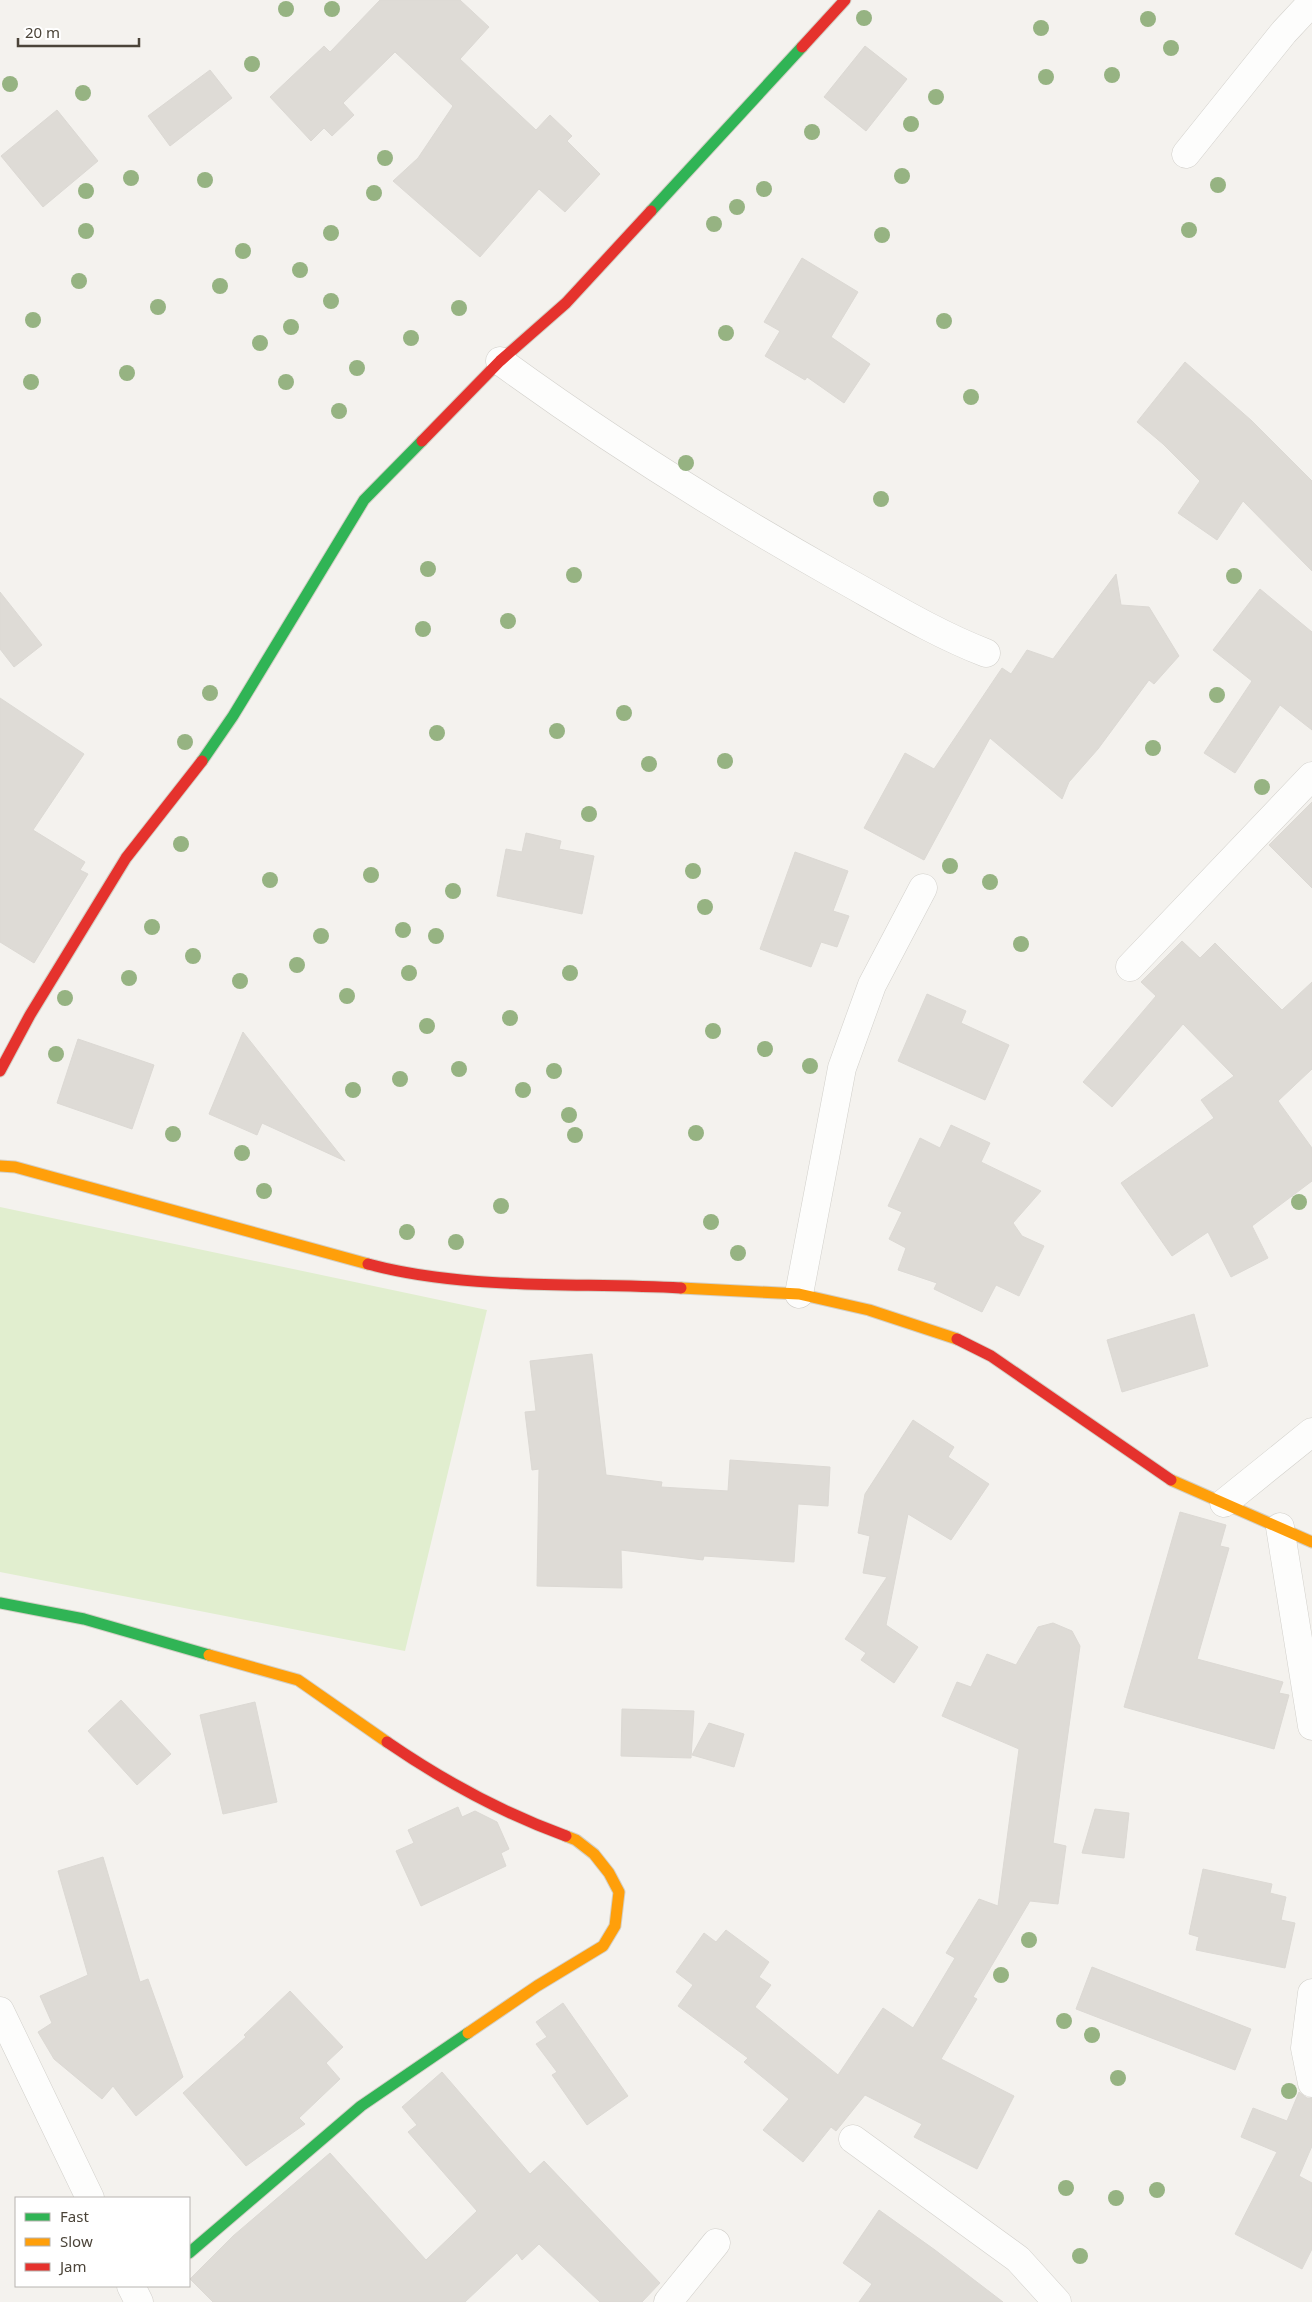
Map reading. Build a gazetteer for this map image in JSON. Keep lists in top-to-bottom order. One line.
{"legend":["Fast","Slow","Jam"],"scale_bar":"20 m"}
